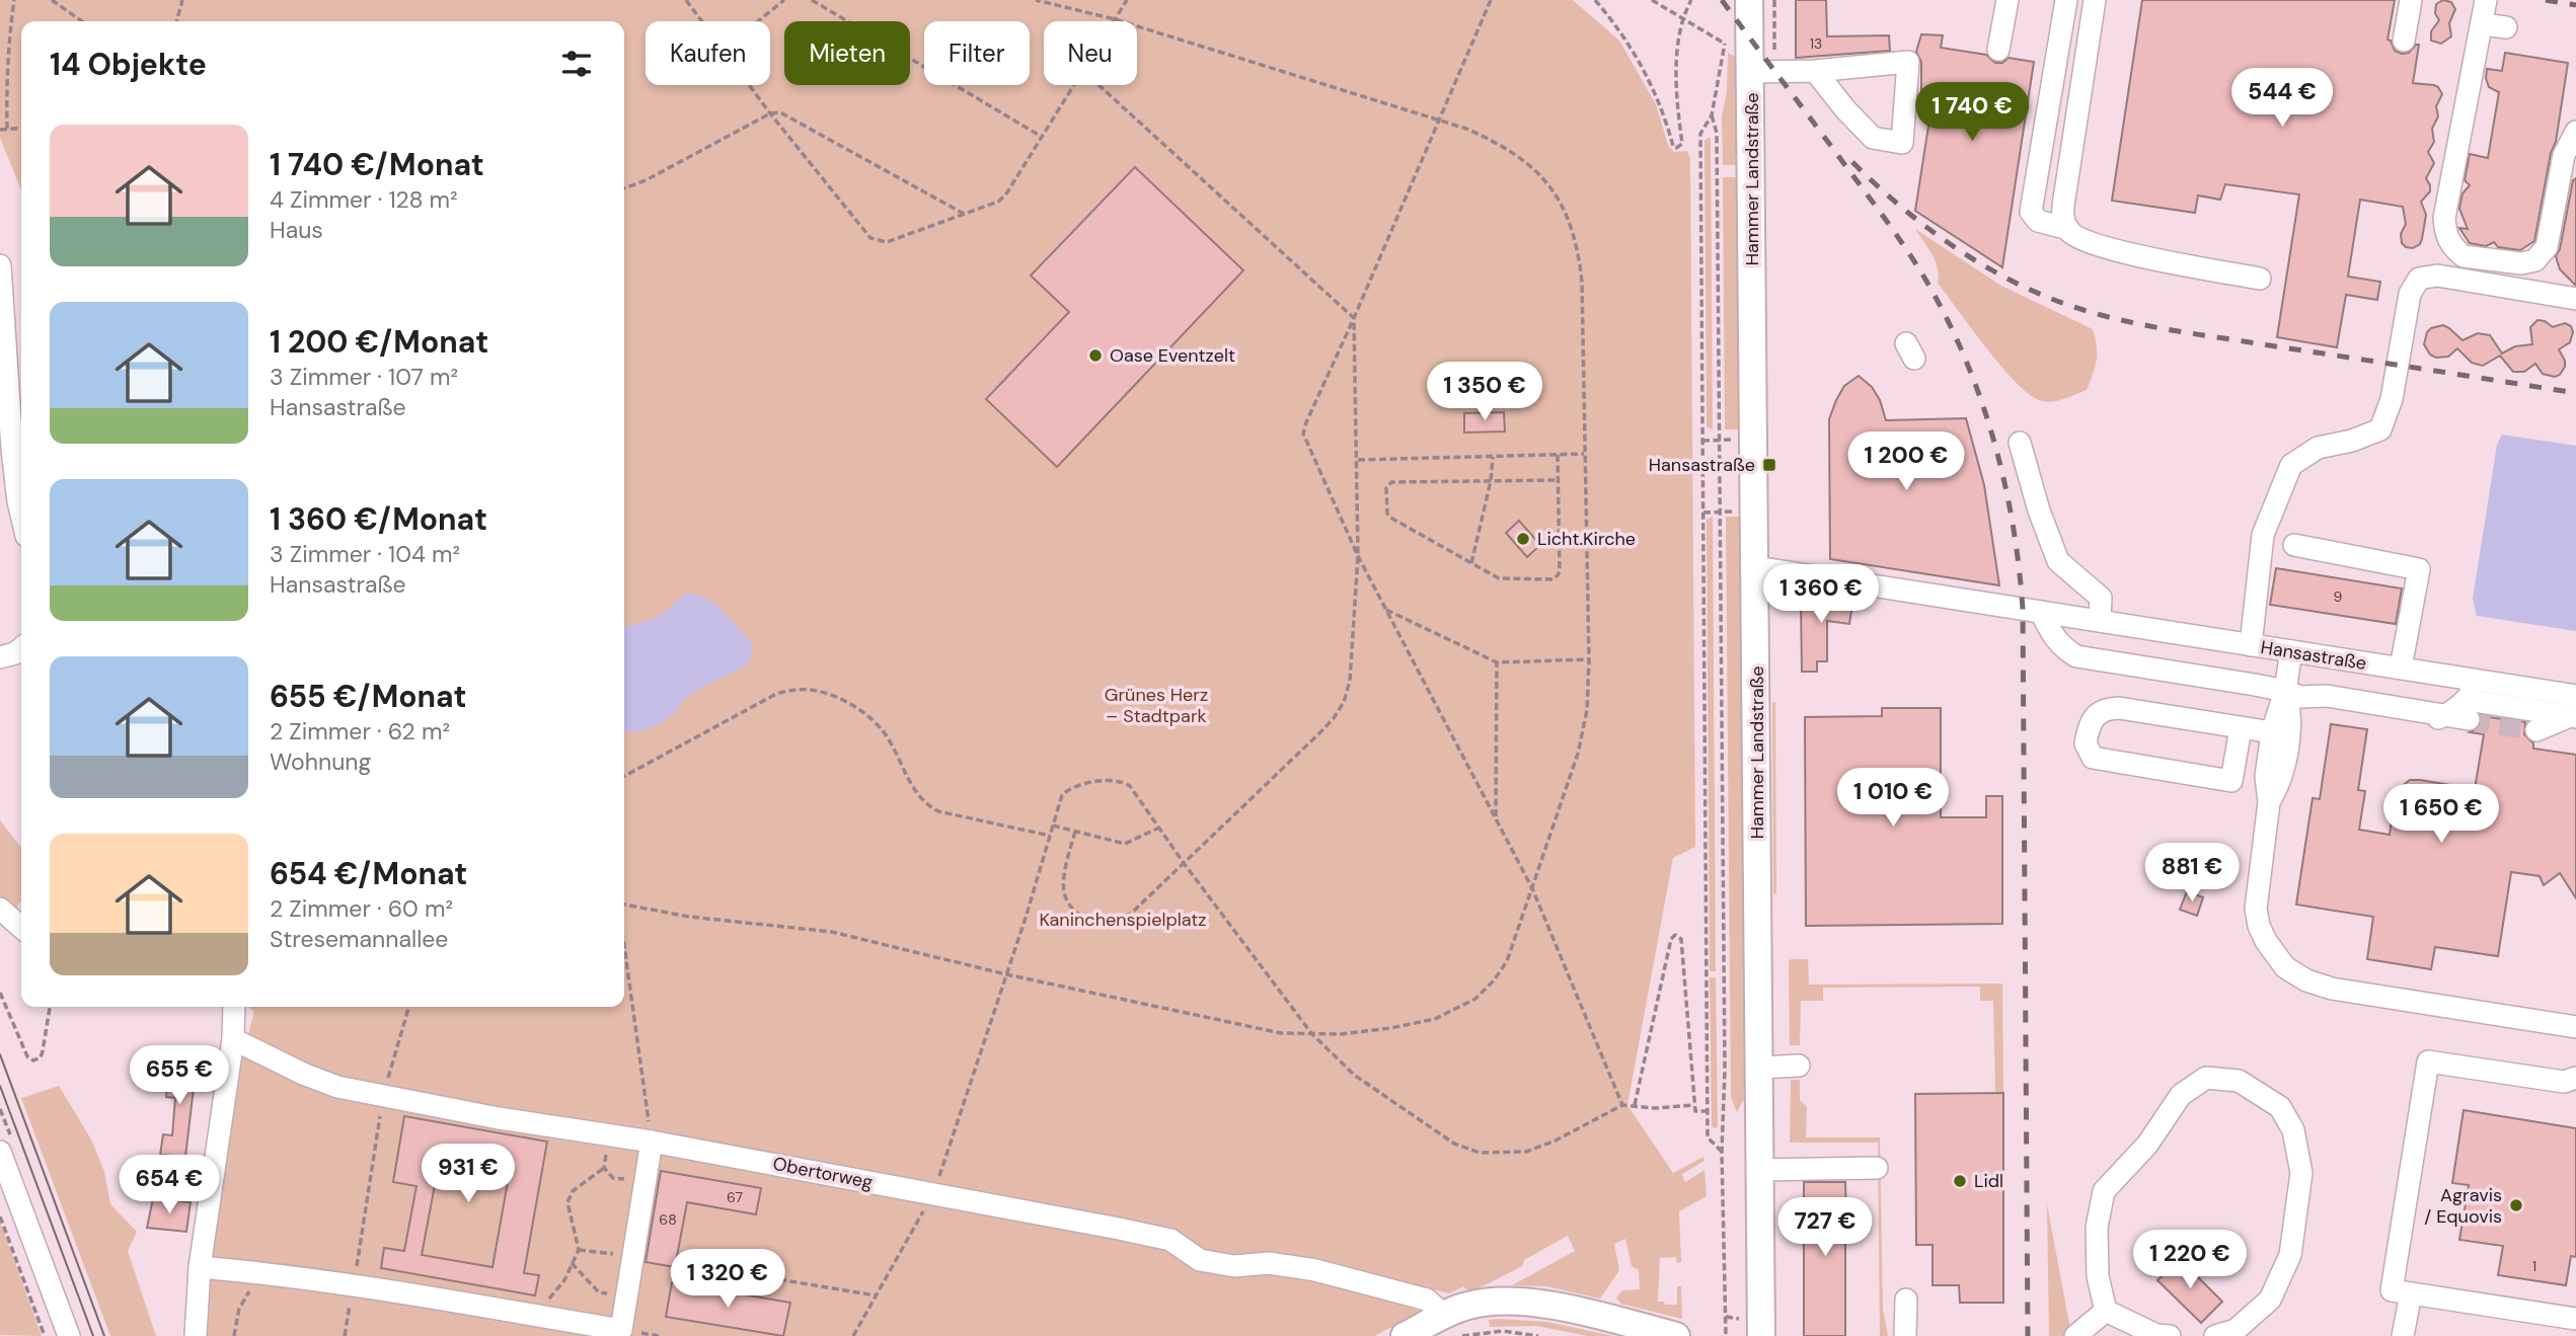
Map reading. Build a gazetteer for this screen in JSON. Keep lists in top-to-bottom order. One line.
{"streets":{"main road":["Hammer Landstraße"],"street":["Hansastraße","Obertorweg"]},"crossings":[["Hammer Landstraße","Hansastraße"]],"parks":["Grünes Herz – Stadtpark","Kaninchenspielplatz"],"places":{"other":["Oase Eventzelt","Licht.Kirche","Lidl","Agravis / Equovis"],"transit":["Hansastraße"]},"house_numbers":["13","9","67","68","1"],"page":{"chip":["Kaufen","Mieten","Filter","Neu"],"heading":"14 Objekte","price":["544 €","1 740 €","1 350 €","1 200 €","1 360 €","1 010 €","1 650 €","881 €","655 €","931 €","654 €","727 €","1 220 €","1 320 €"],"list":[{"name":"1 740 €/Monat","note":"4 Zimmer · 128 m² · Haus"},{"name":"1 200 €/Monat","note":"3 Zimmer · 107 m² · Hansastraße"},{"name":"1 360 €/Monat","note":"3 Zimmer · 104 m² · Hansastraße"},{"name":"655 €/Monat","note":"2 Zimmer · 62 m² · Wohnung"},{"name":"654 €/Monat","note":"2 Zimmer · 60 m² · Stresemannallee"}]}}
